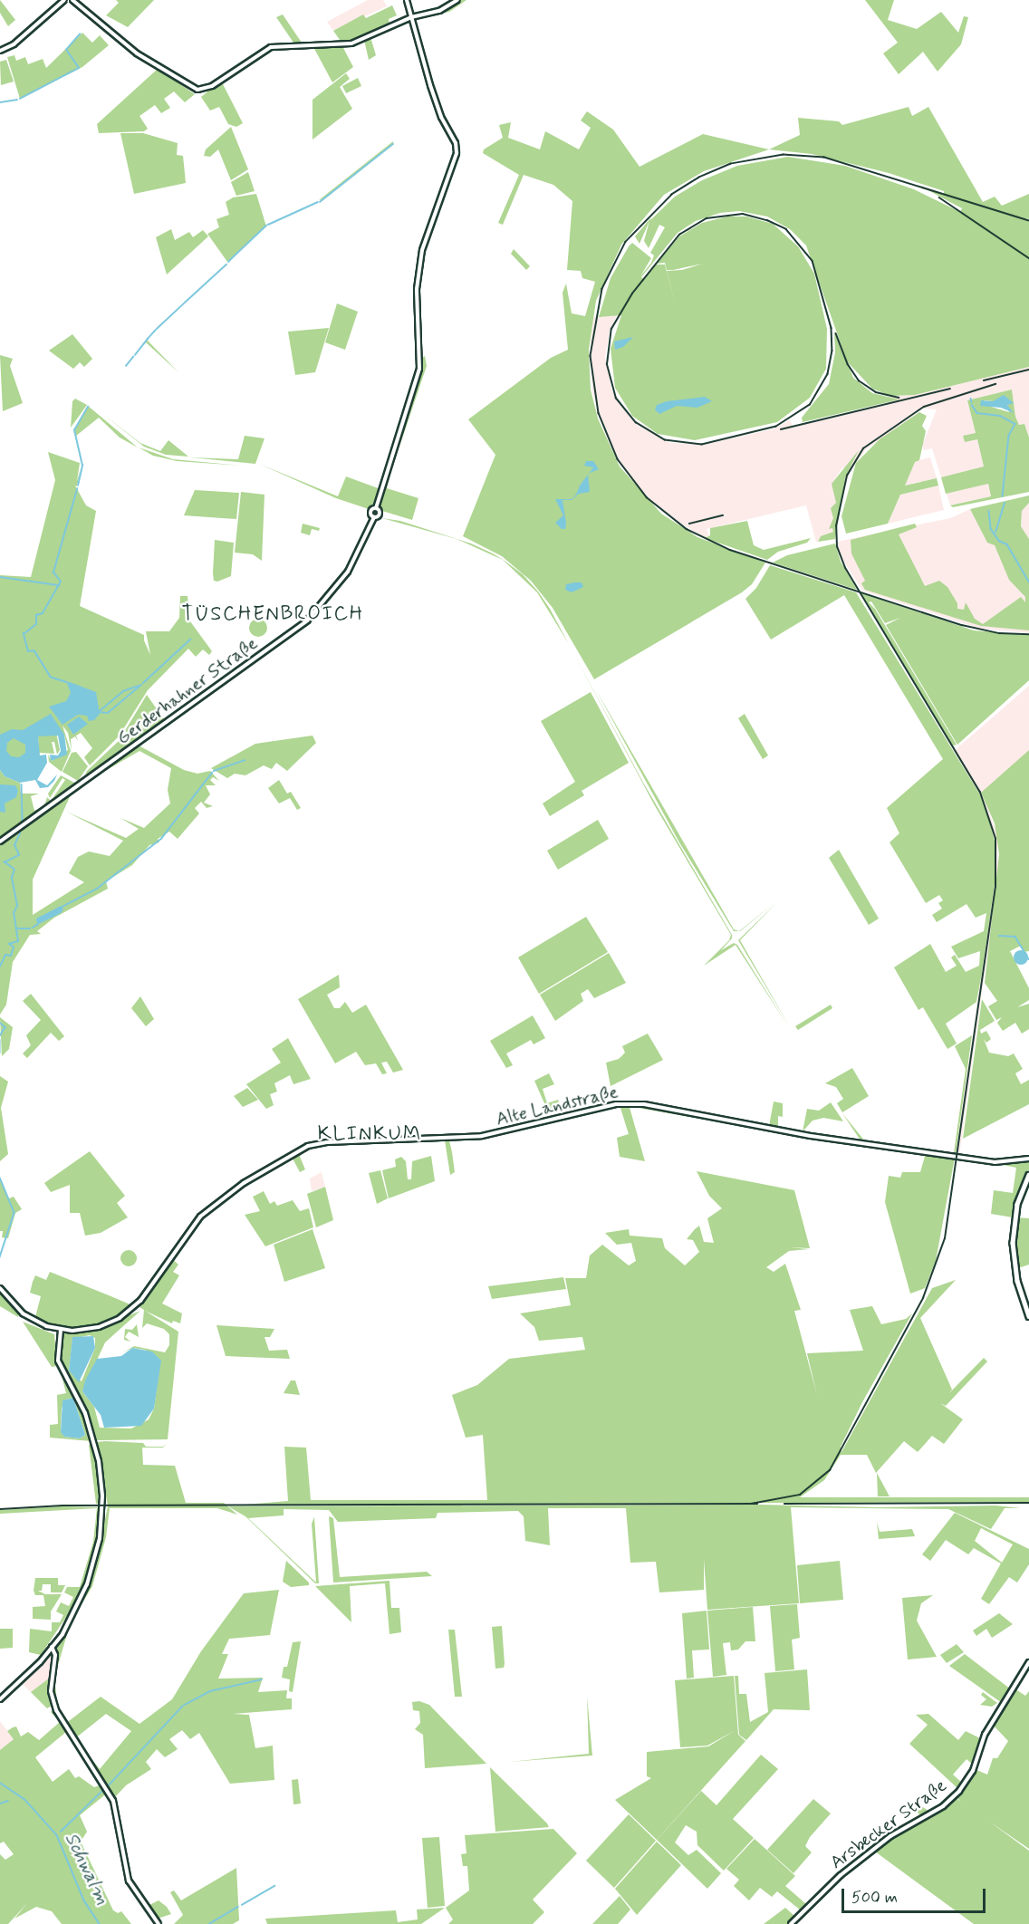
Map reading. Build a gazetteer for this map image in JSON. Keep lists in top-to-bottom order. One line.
{"streets":{"main road":["Gerderhahner Straße","Alte Landstraße","Arsbecker Straße"]},"districts":["TÜSCHENBROICH","KLINKUM"],"water":["Schwalm"],"scale_bar":"500 m"}
